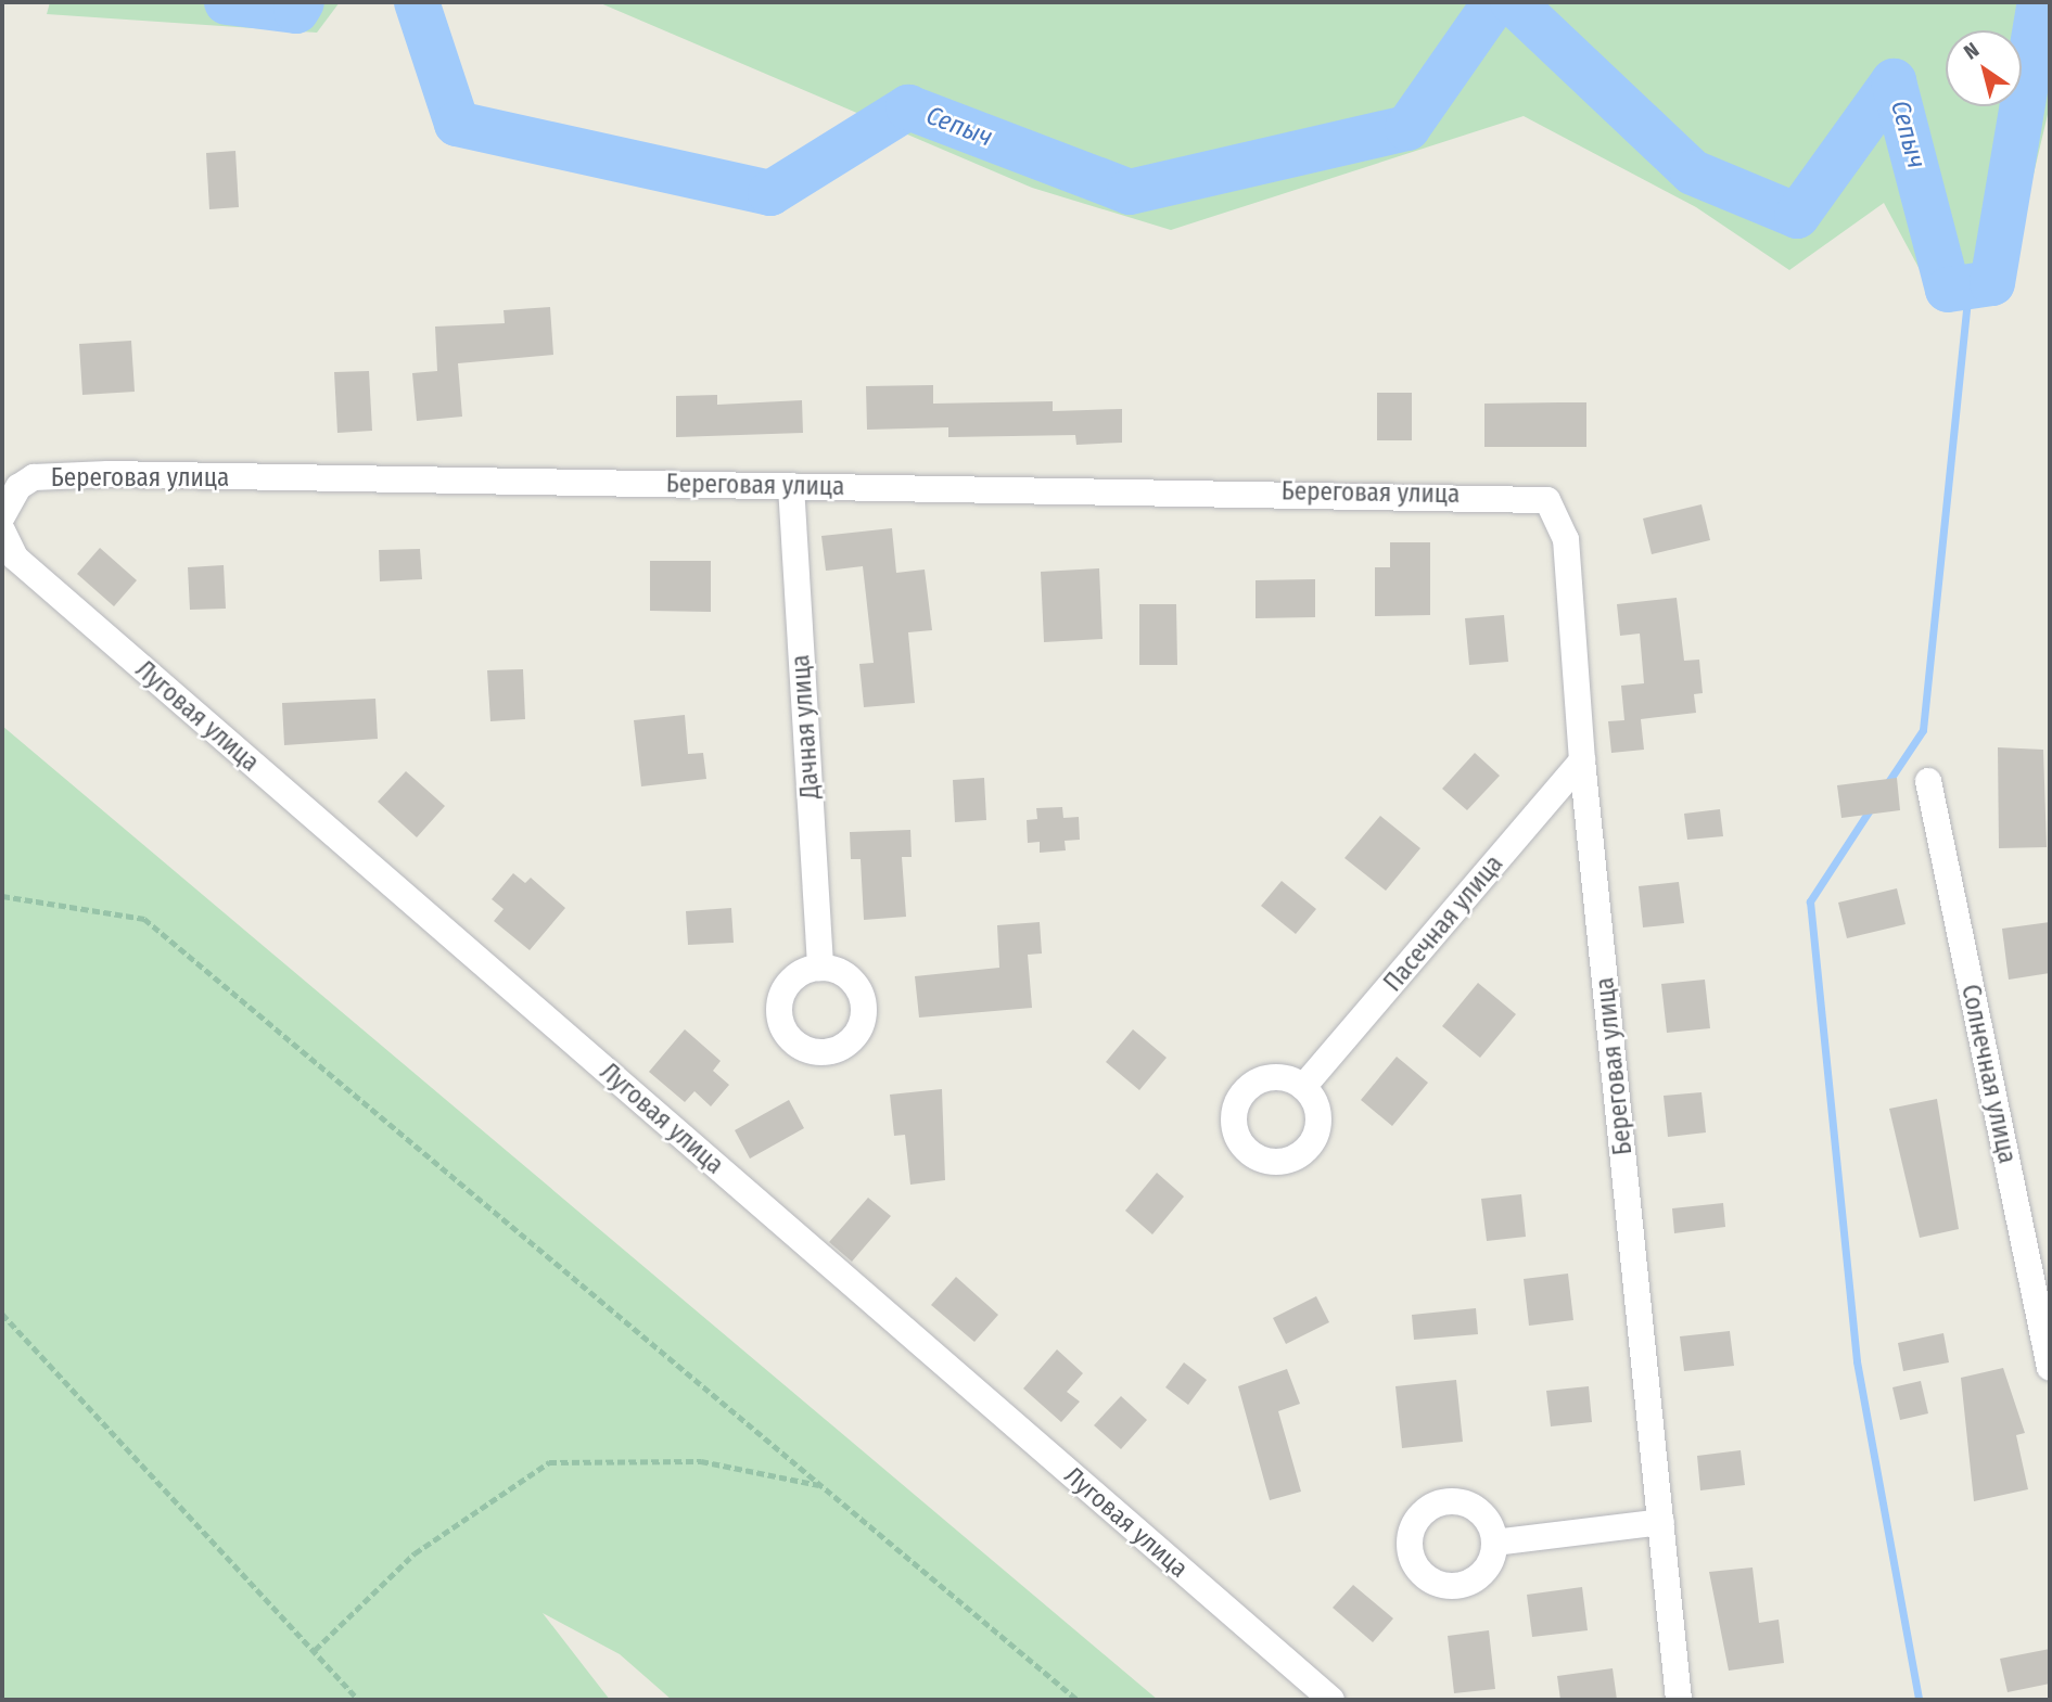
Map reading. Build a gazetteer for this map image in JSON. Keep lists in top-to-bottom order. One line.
{"streets":{"street":["Береговая улица","Луговая улица","Дачная улица","Пасечная улица","Солнечная улица"]},"crossings":[["Береговая улица","Дачная улица"],["Береговая улица","Пасечная улица"]],"water":["Сепыч"],"north":"top left"}
